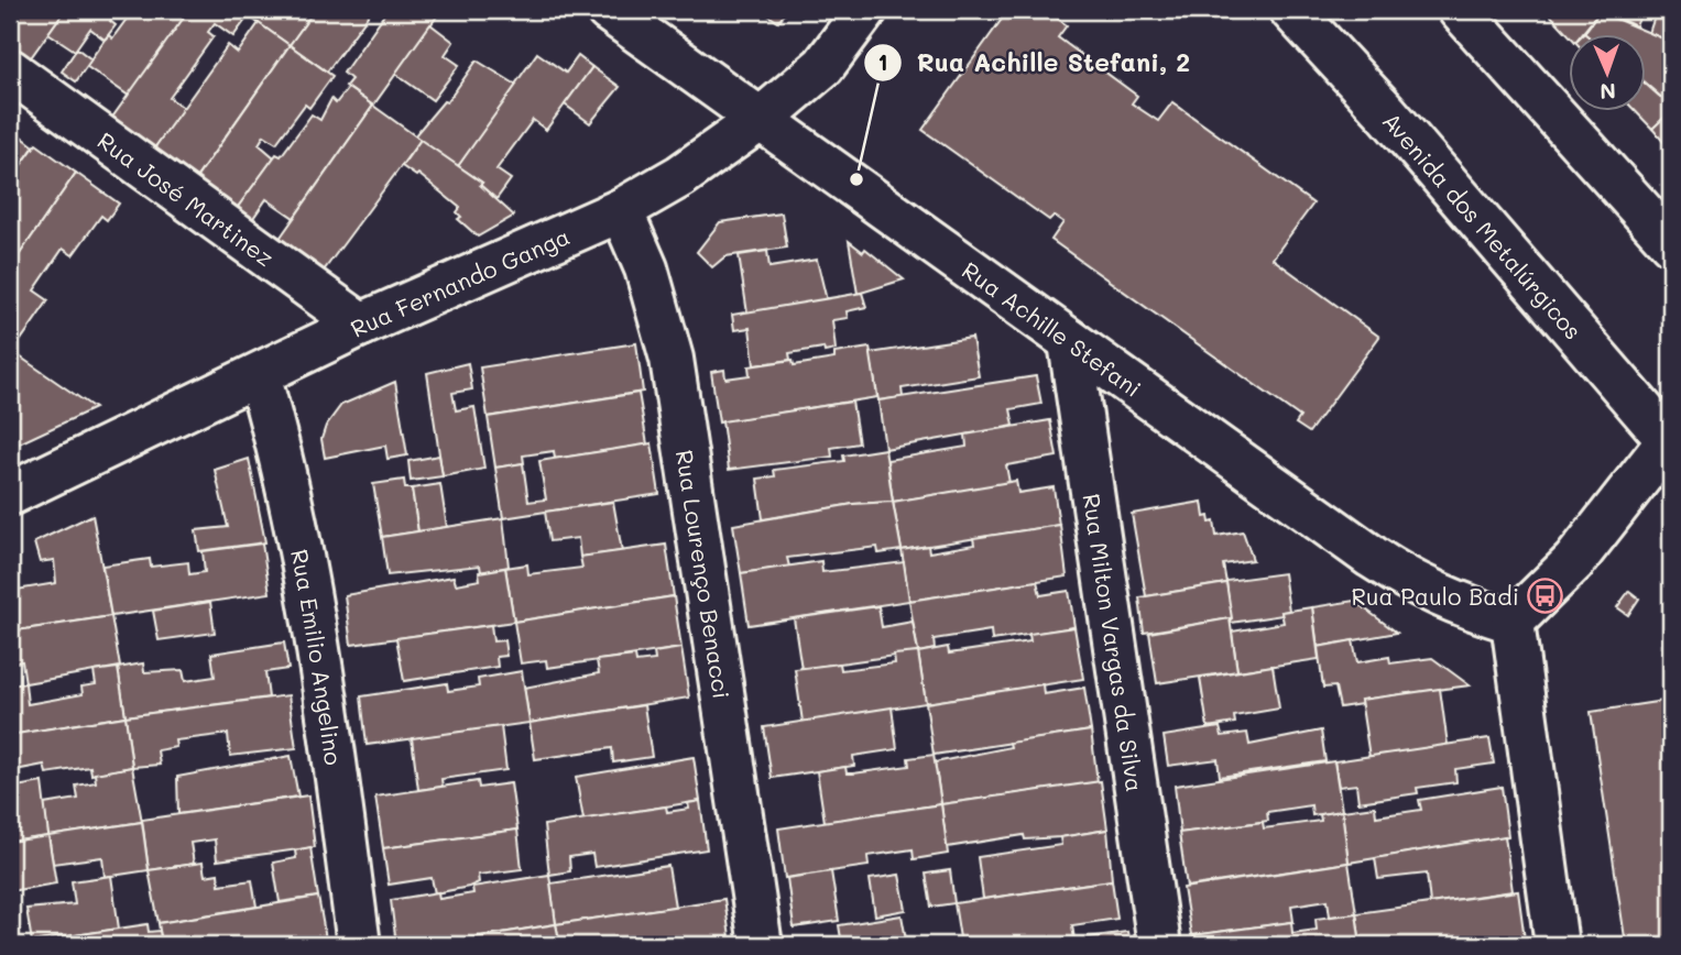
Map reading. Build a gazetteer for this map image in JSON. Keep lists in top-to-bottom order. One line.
{"streets":{"street":["Rua José Martinez","Avenida dos Metalúrgicos","Rua Fernando Ganga","Rua Achille Stefani","Rua Lourenço Benacci","Rua Milton Vargas da Silva","Rua Emilio Angelino"]},"crossings":[["Rua José Martinez","Rua Fernando Ganga"],["Rua Fernando Ganga","Rua Achille Stefani"],["Rua Fernando Ganga","Rua Lourenço Benacci"],["Rua Fernando Ganga","Rua Emilio Angelino"],["Rua Achille Stefani","Rua Milton Vargas da Silva"]],"places":{"other":["Rua Achille Stefani, 2"],"bus stop":["Rua Paulo Badi"]},"north":"bottom"}
